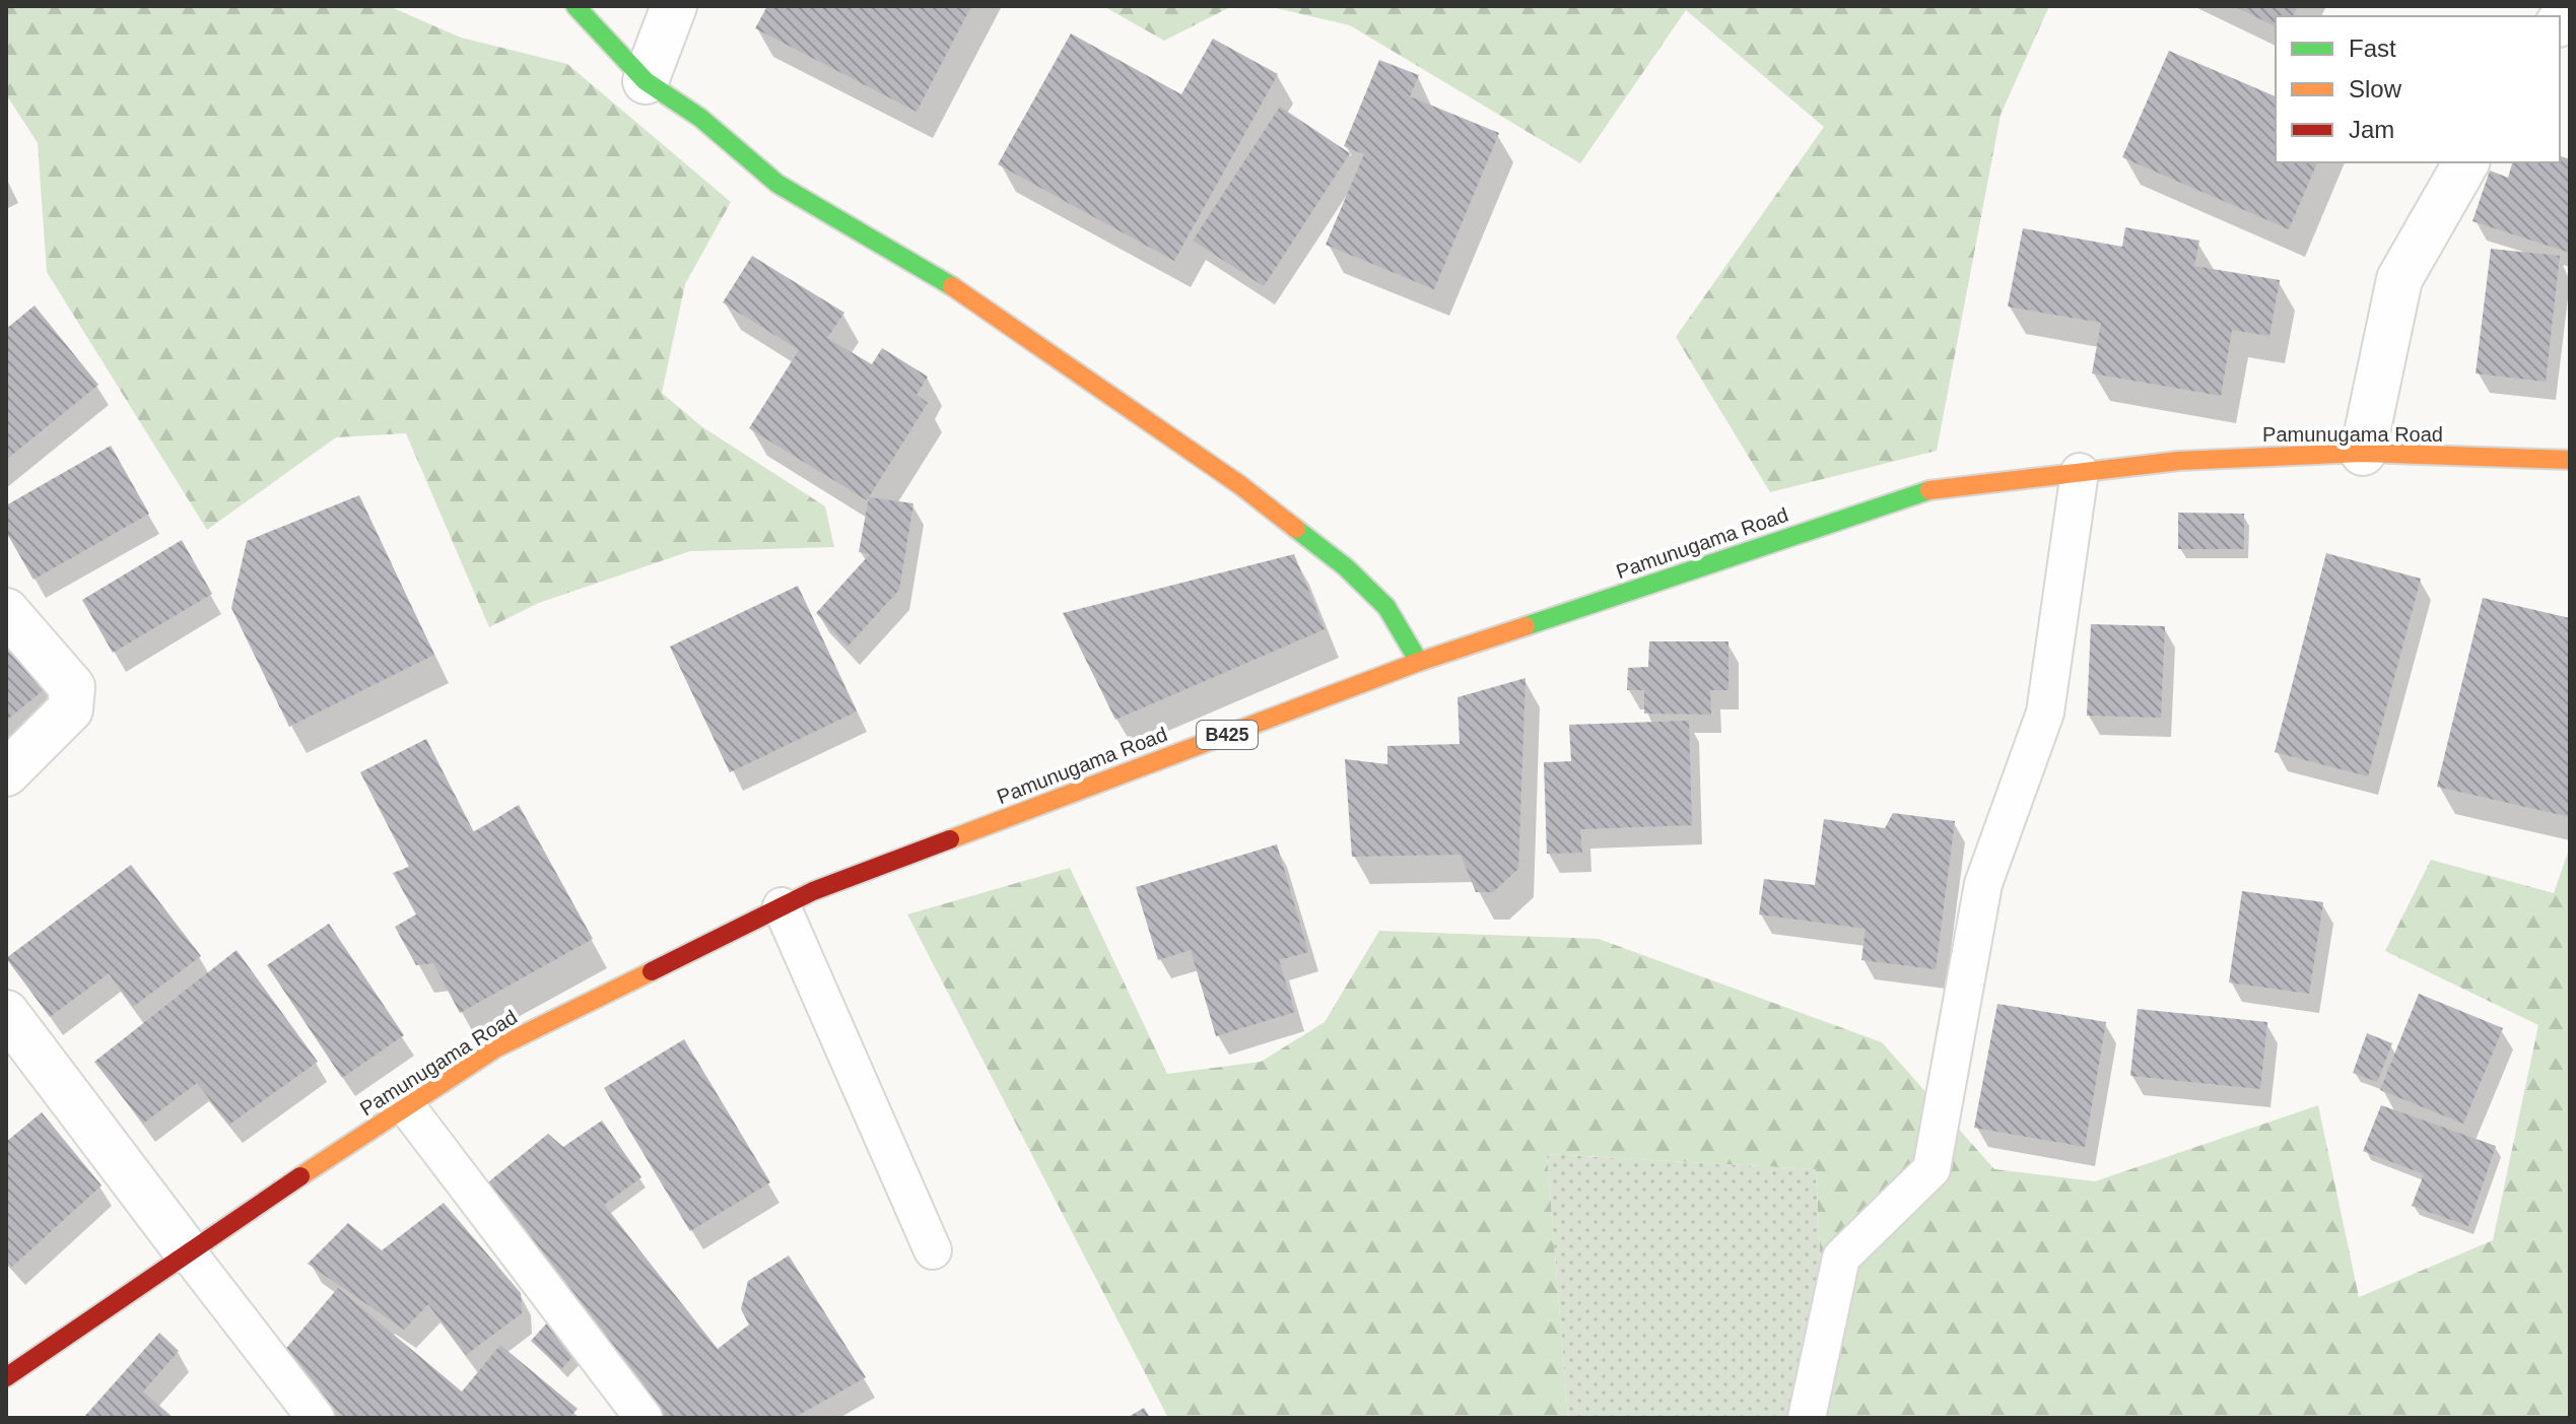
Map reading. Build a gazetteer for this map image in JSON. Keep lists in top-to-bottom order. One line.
{"streets":{"main road":["Pamunugama Road","B425"]},"legend":["Fast","Slow","Jam"]}
